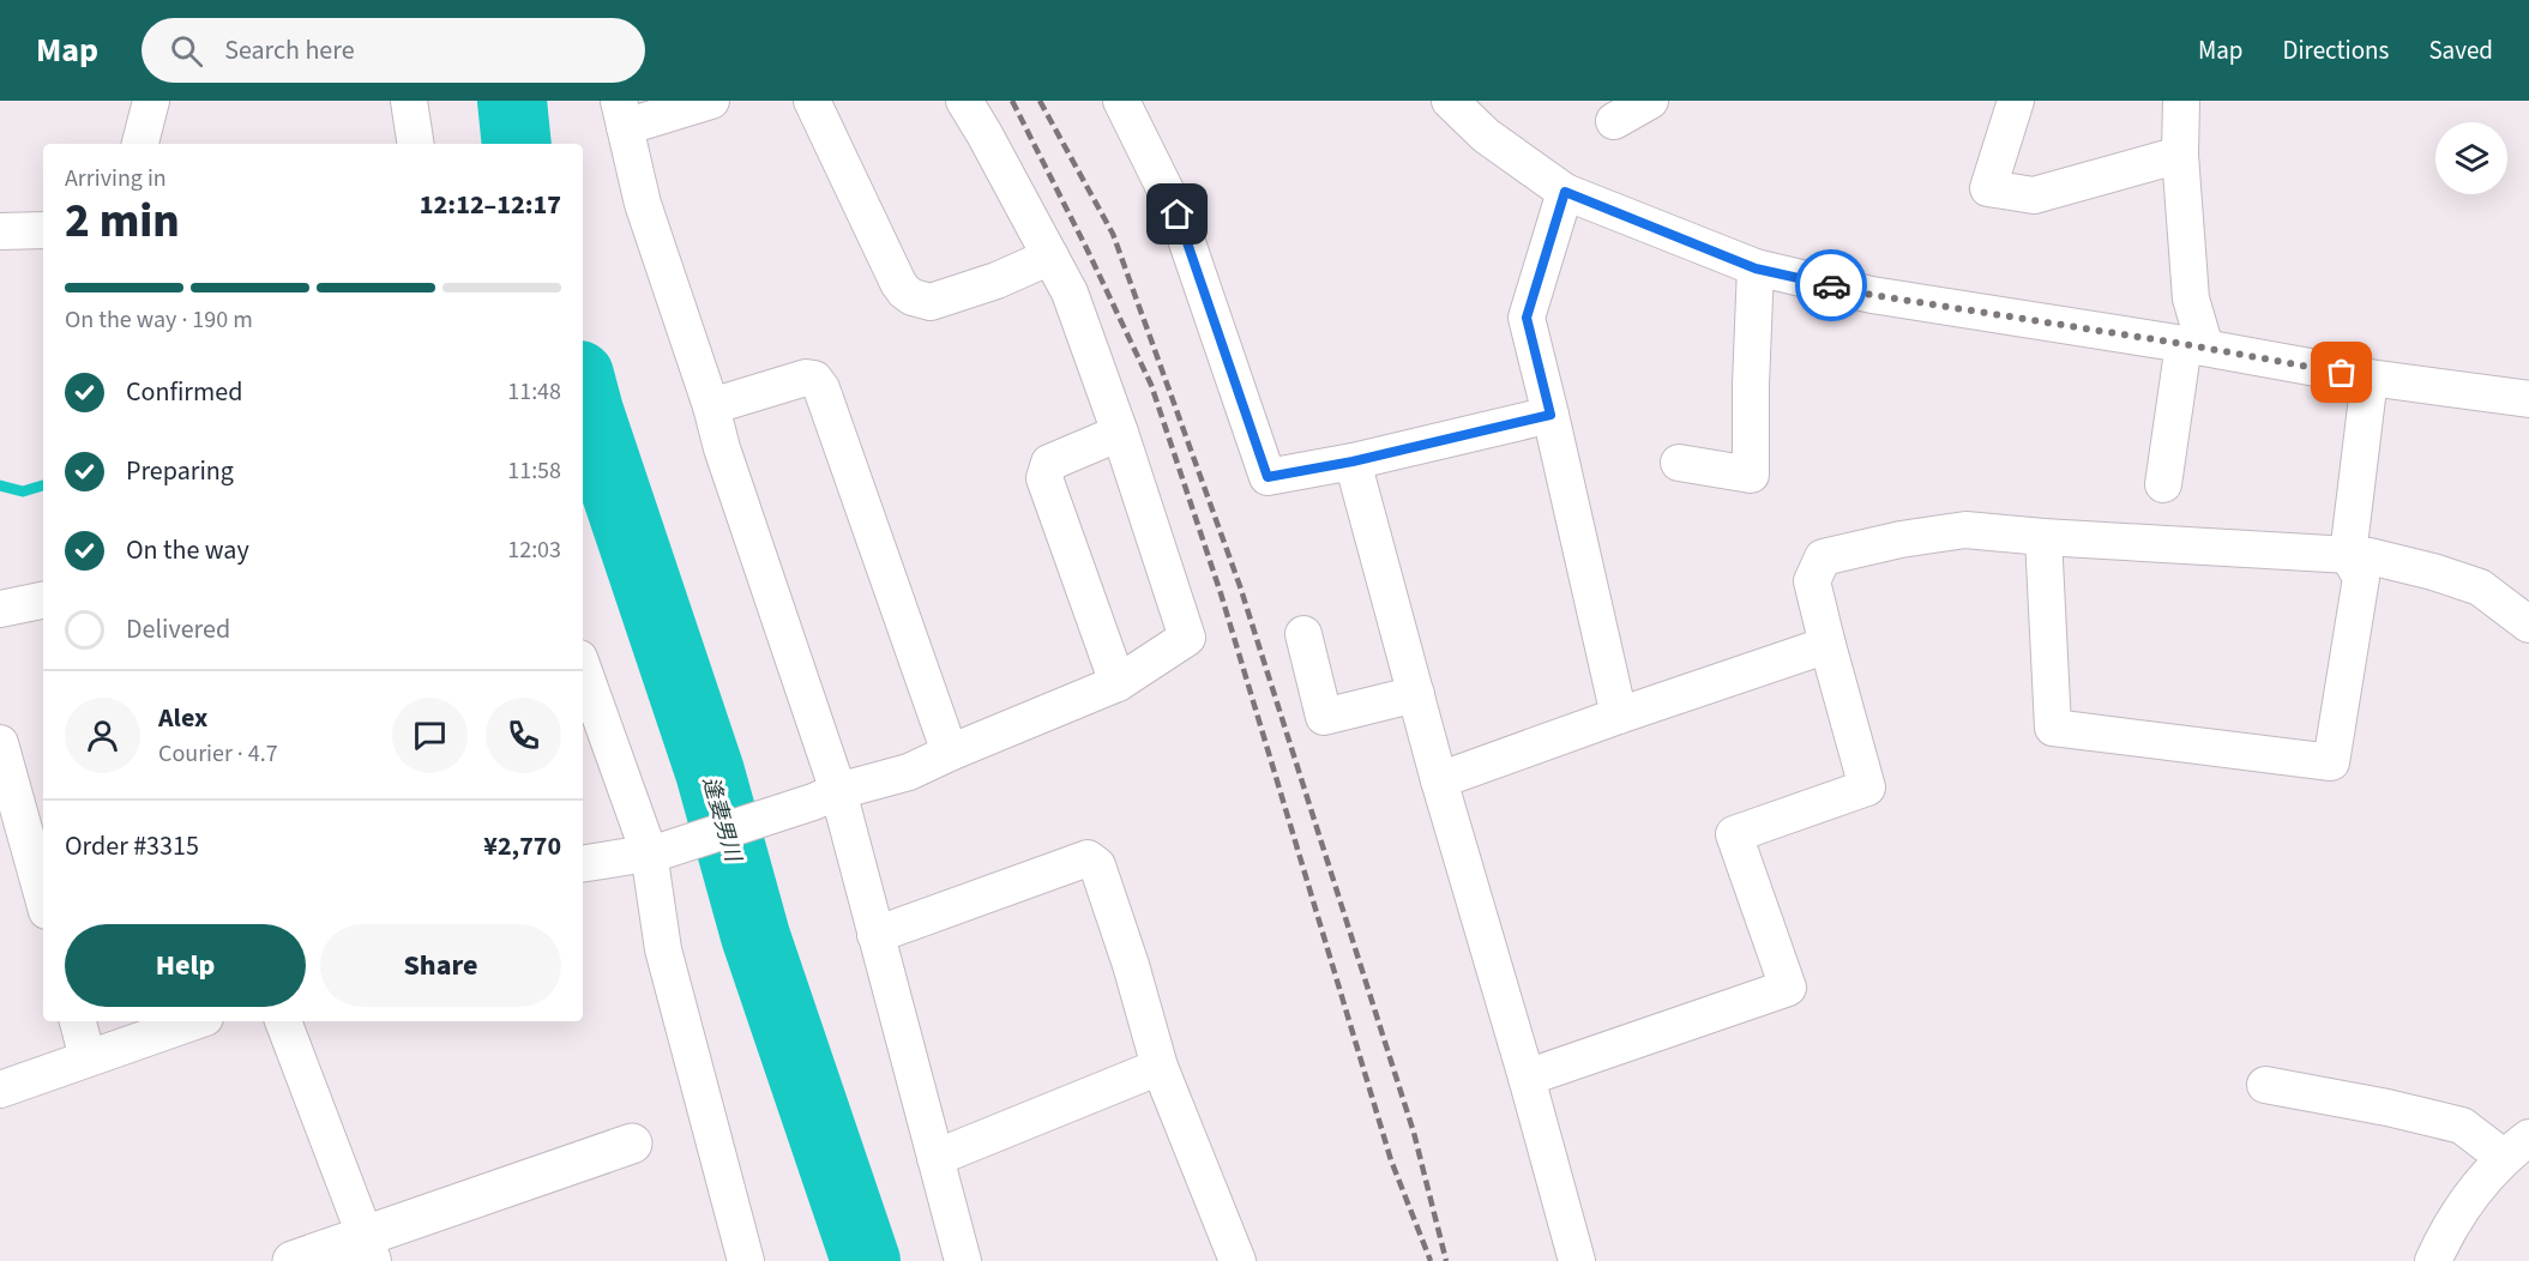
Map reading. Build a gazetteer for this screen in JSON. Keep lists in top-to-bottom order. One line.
{"water":["逢妻男川"],"page":{"header":"Map","search":"Search here","nav":["Map","Directions","Saved"],"heading":["2 min","Arriving in","12:12–12:17"],"panel":["Alex","Courier · 4.7","Order #3315","¥2,770"],"bar":"On the way · 190 m","list":[["Confirmed","11:48"],["Preparing","11:58"],["On the way","12:03"],"Delivered"],"buttons":["Help","Share"]}}
